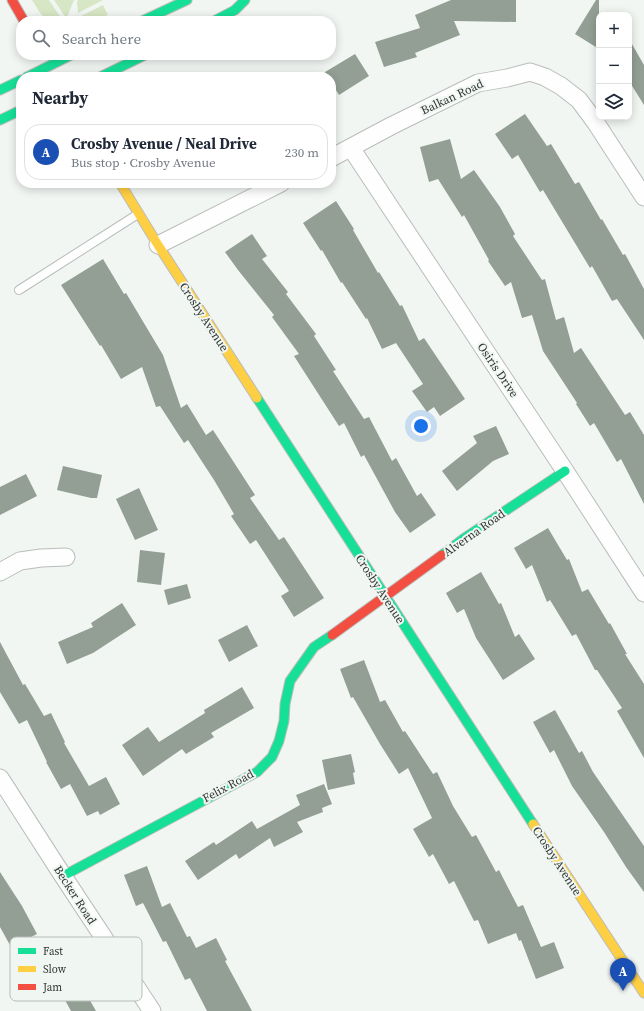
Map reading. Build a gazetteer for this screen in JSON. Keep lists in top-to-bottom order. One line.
{"streets":{"street":["Balkan Road","Crosby Avenue","Osiris Drive","Alverna Road","Felix Road","Becker Road"]},"crossings":[["Balkan Road","Osiris Drive"],["Crosby Avenue","Alverna Road"],["Crosby Avenue","Felix Road"],["Osiris Drive","Alverna Road"],["Alverna Road","Felix Road"],["Felix Road","Becker Road"]],"legend":["Fast","Slow","Jam"],"page":{"map_buttons":["+","−"],"search":"Search here","heading":"Nearby","list":[{"mark":"A","name":"Crosby Avenue / Neal Drive","note":"Bus stop · Crosby Avenue","value":"230 m"}],"pins":"A"}}
